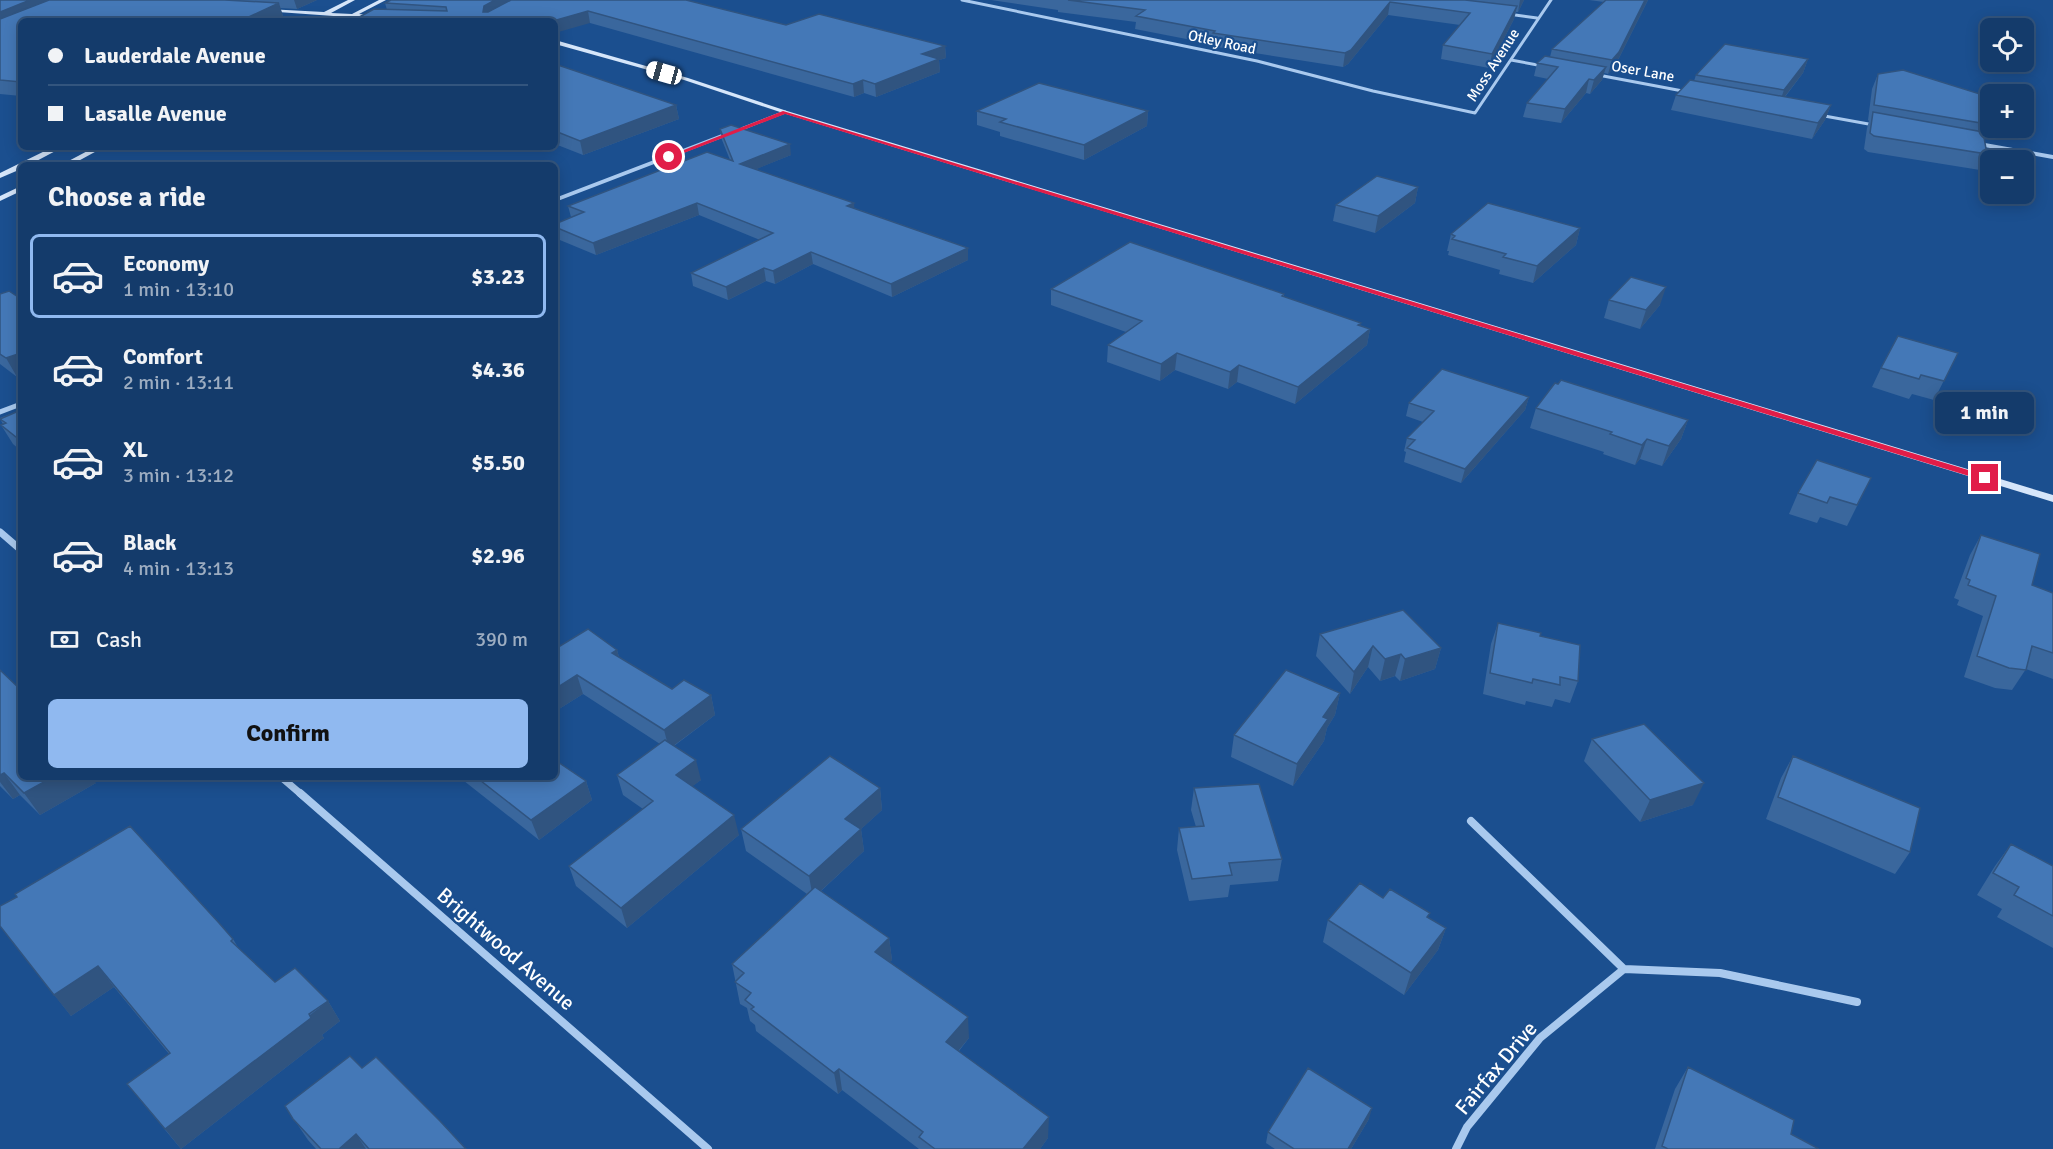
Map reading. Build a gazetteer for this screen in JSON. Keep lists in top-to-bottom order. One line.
{"streets":{"street":["Otley Road","Moss Avenue","Oser Lane","Brightwood Avenue","Fairfax Drive"]},"crossings":[["Otley Road","Moss Avenue"]],"page":{"map_buttons":["+","−"],"banner":["Lauderdale Avenue","Lasalle Avenue"],"heading":"Choose a ride","list":[{"name":"Economy","note":"1 min · 13:10","value":"$3.23"},{"name":"Comfort","note":"2 min · 13:11","value":"$4.36"},{"name":"XL","note":"3 min · 13:12","value":"$5.50"},{"name":"Black","note":"4 min · 13:13","value":"$2.96"}],"bubble":"1 min","pay":["Cash","390 m"],"buttons":"Confirm"}}
